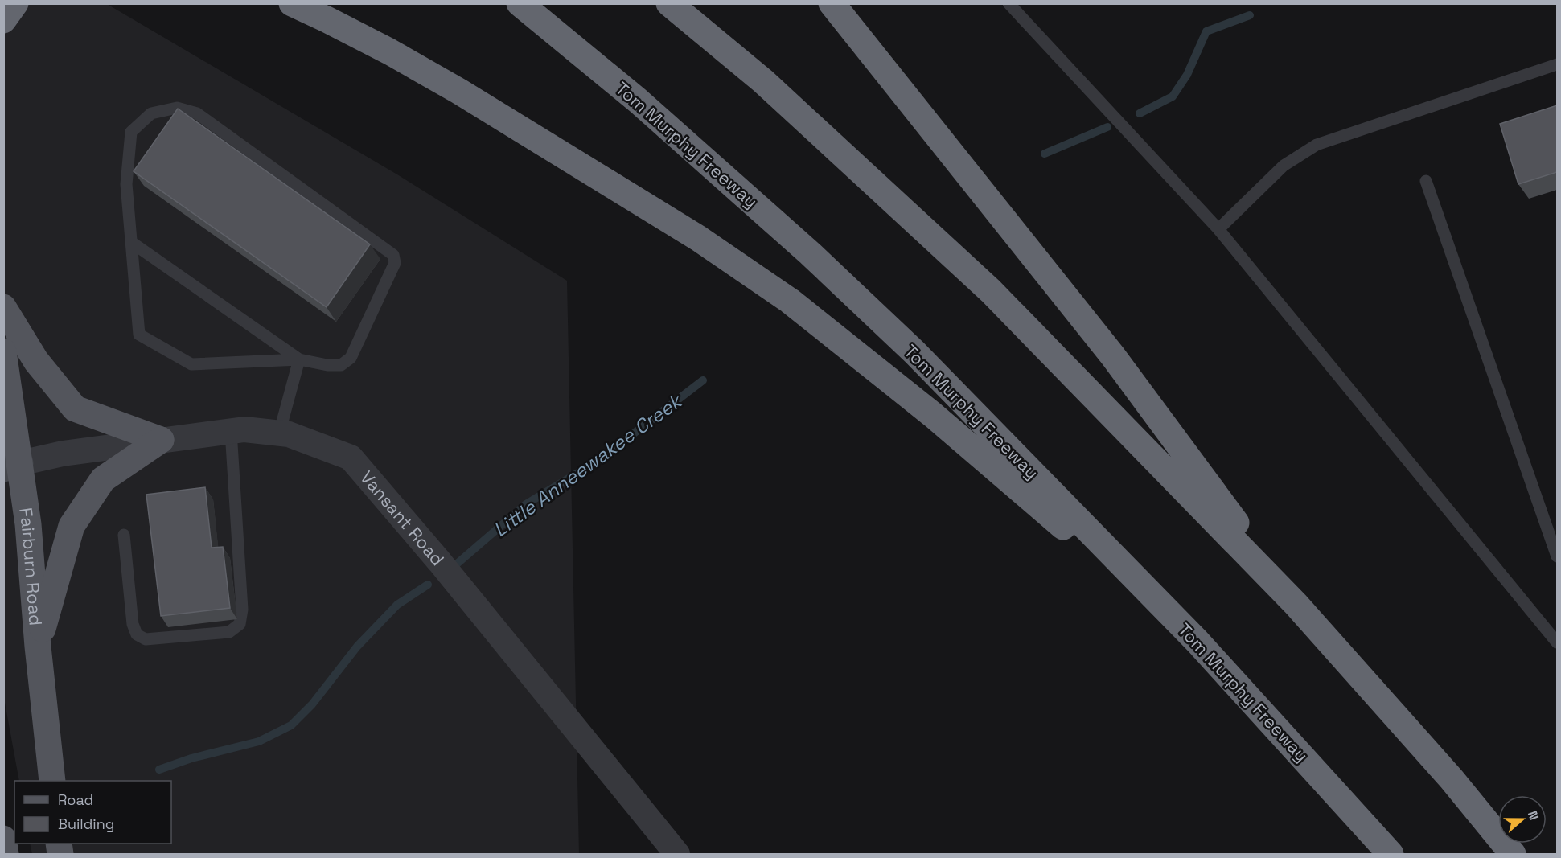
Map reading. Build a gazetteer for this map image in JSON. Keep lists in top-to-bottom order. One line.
{"streets":{"highway":["Tom Murphy Freeway"],"main road":["Fairburn Road"],"street":["Vansant Road"]},"crossings":[["Vansant Road","Fairburn Road"]],"water":["Little Anneewakee Creek"],"legend":["Road","Building"],"north":"right"}
